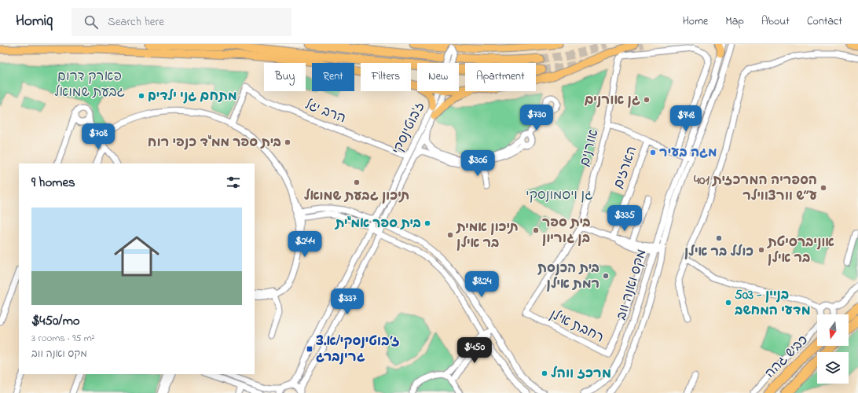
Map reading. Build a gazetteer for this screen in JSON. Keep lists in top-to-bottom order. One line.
{"streets":{"highway":["כביש גהה"],"street":["הרב יגל","ז'בוטינסקי","אורנים","הארזים","מקס ואנה ווב","רחבת אילן"]},"crossings":[["הרב יגל","ז'בוטינסקי"],["אורנים","הארזים"],["אורנים","מקס ואנה ווב"],["אורנים","רחבת אילן"]],"parks":["פארק דרום גבעת שמואל","גן ויסמונסקי"],"places":{"other":["מתחם גני ילדים","גן אורנים","בית ספר ממ\"ד כנפי רוח","מגה בעיר","תיכון גבעת שמואל","401 הספריה המרכזית ע״ש וורצווילר","בית ספר אמ\"ית","בית ספר בן גוריון","תיכון אמית בר אילן","כולל בר אילן","אוניברסיטת בר אילן","בית הכנסת רמת אילן","503 - בניין מדעי המחשב","מרכז ווהל"],"transit":["ז׳בוטינסקי/א.צ גרינברג"]},"north":"bottom","page":{"header":"Homiq","search":"Search here","nav":["Home","Map","About","Contact"],"chip":["Buy","Rent","Filters","New","Apartment"],"price":["$730","$948","$708","$306","$335","$244","$824","$337","$450"],"heading":"9 homes","list":[{"name":"$450/mo","note":"3 rooms · 95 m² · מקס ואנה ווב"}]}}
